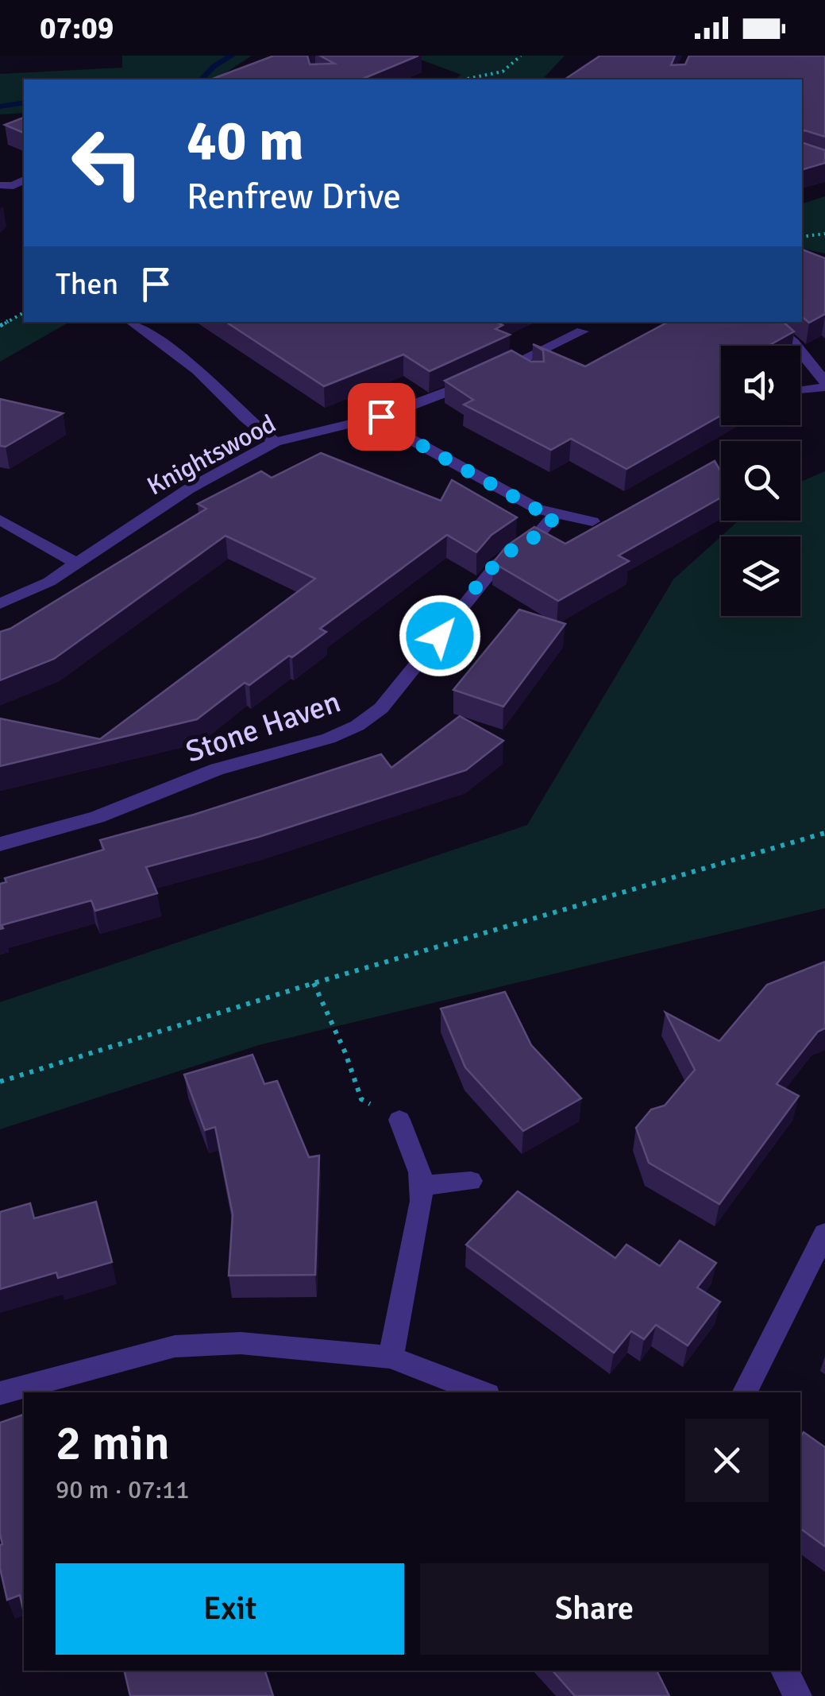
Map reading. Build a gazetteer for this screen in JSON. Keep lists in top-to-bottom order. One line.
{"streets":{"street":["Knightswood","Stone Haven"]},"page":{"status":"07:09","turn":["40 m","Renfrew Drive"],"then":"Then","heading":["2 min","90 m · 07:11"],"buttons":["Exit","Share"]}}
